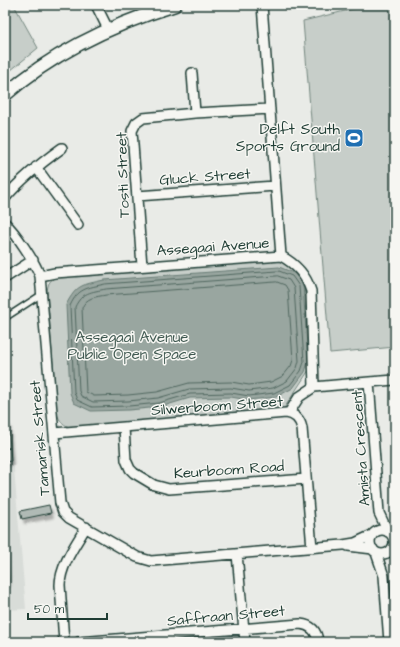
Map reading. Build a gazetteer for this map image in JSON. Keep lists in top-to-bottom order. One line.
{"streets":{"street":["Tosti Street","Gluck Street","Assegaai Avenue","Silwerboom Street","Tamarisk Street","Amista Crescent","Keurboom Road","Saffraan Street"]},"crossings":[["Tosti Street","Gluck Street"],["Tosti Street","Assegaai Avenue"],["Gluck Street","Assegaai Avenue"],["Assegaai Avenue","Tamarisk Street"],["Silwerboom Street","Tamarisk Street"],["Silwerboom Street","Keurboom Road"],["Tamarisk Street","Amista Crescent"]],"parks":["Assegaai Avenue Public Open Space"],"places":{"sports":["Delft South Sports Ground"]},"scale_bar":"50 m"}
